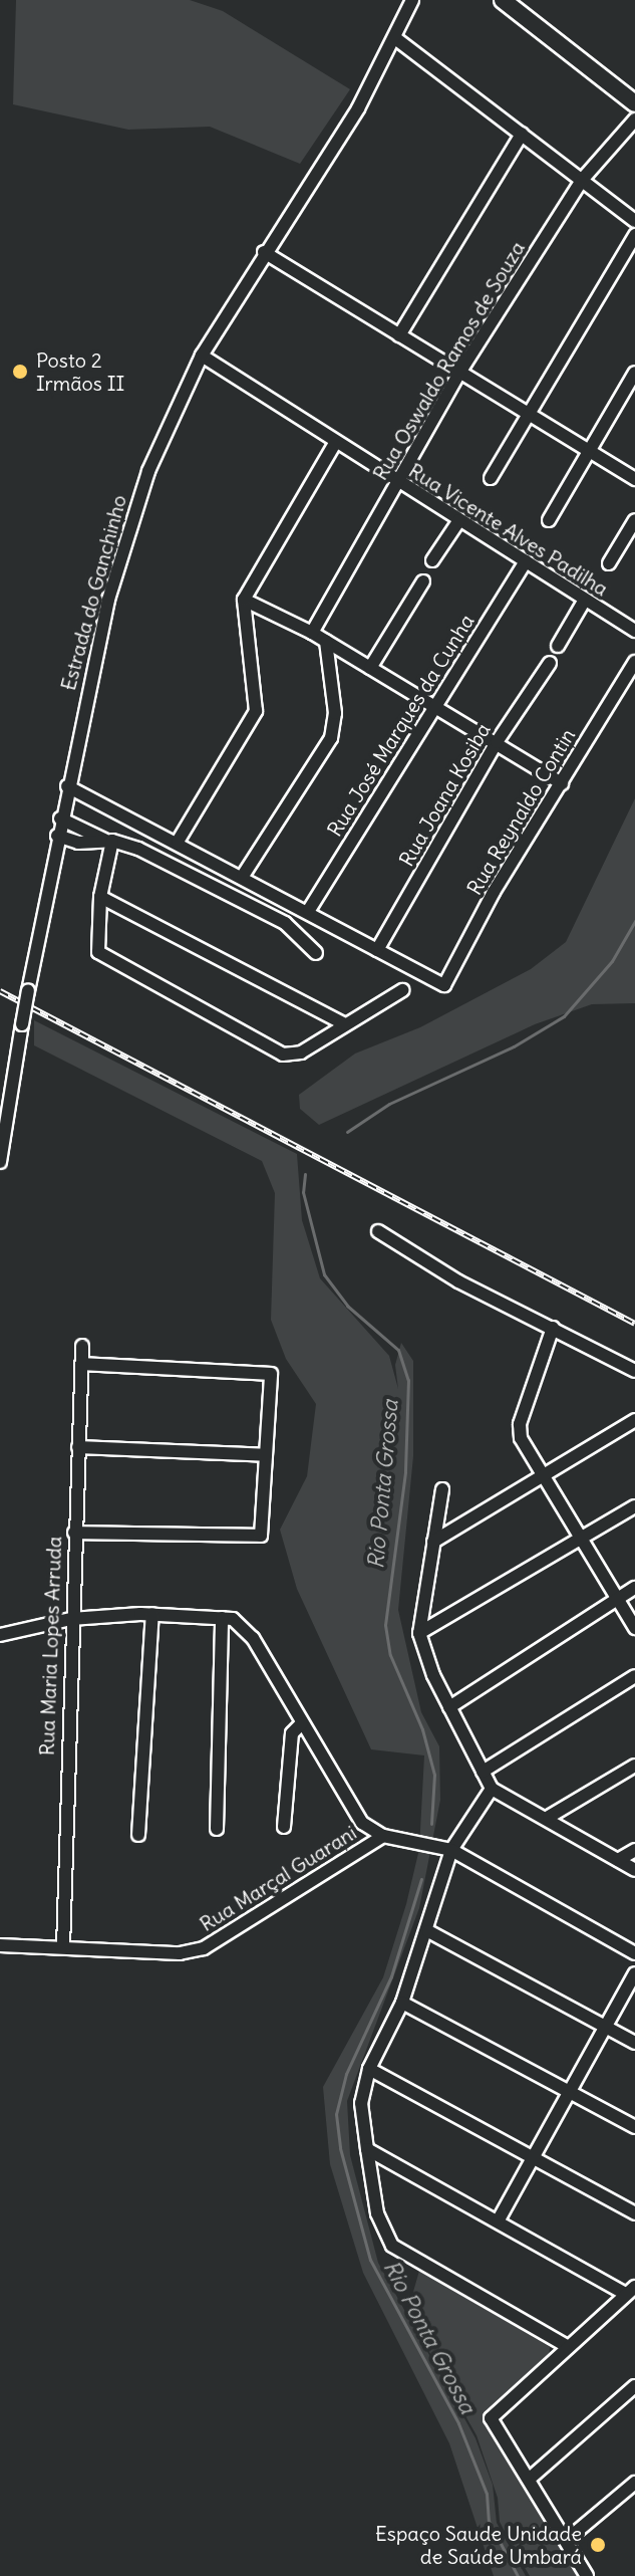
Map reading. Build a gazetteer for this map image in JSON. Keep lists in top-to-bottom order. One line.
{"streets":{"street":["Rua Oswaldo Ramos de Souza","Rua Vicente Alves Padilha","Estrada do Ganchinho","Rua José Marques da Cunha","Rua Joana Kosiba","Rua Reynaldo Contin","Rua Maria Lopes Arruda","Rua Marçal Guarani"]},"crossings":[["Rua Oswaldo Ramos de Souza","Rua Vicente Alves Padilha"],["Rua Vicente Alves Padilha","Estrada do Ganchinho"],["Rua Vicente Alves Padilha","Rua José Marques da Cunha"],["Rua Joana Kosiba","Rua Reynaldo Contin"],["Rua Maria Lopes Arruda","Rua Marçal Guarani"]],"water":["Rio Ponta Grossa"],"places":["Posto 2 Irmãos II","Espaço Saude Unidade de Saúde Umbará"]}
